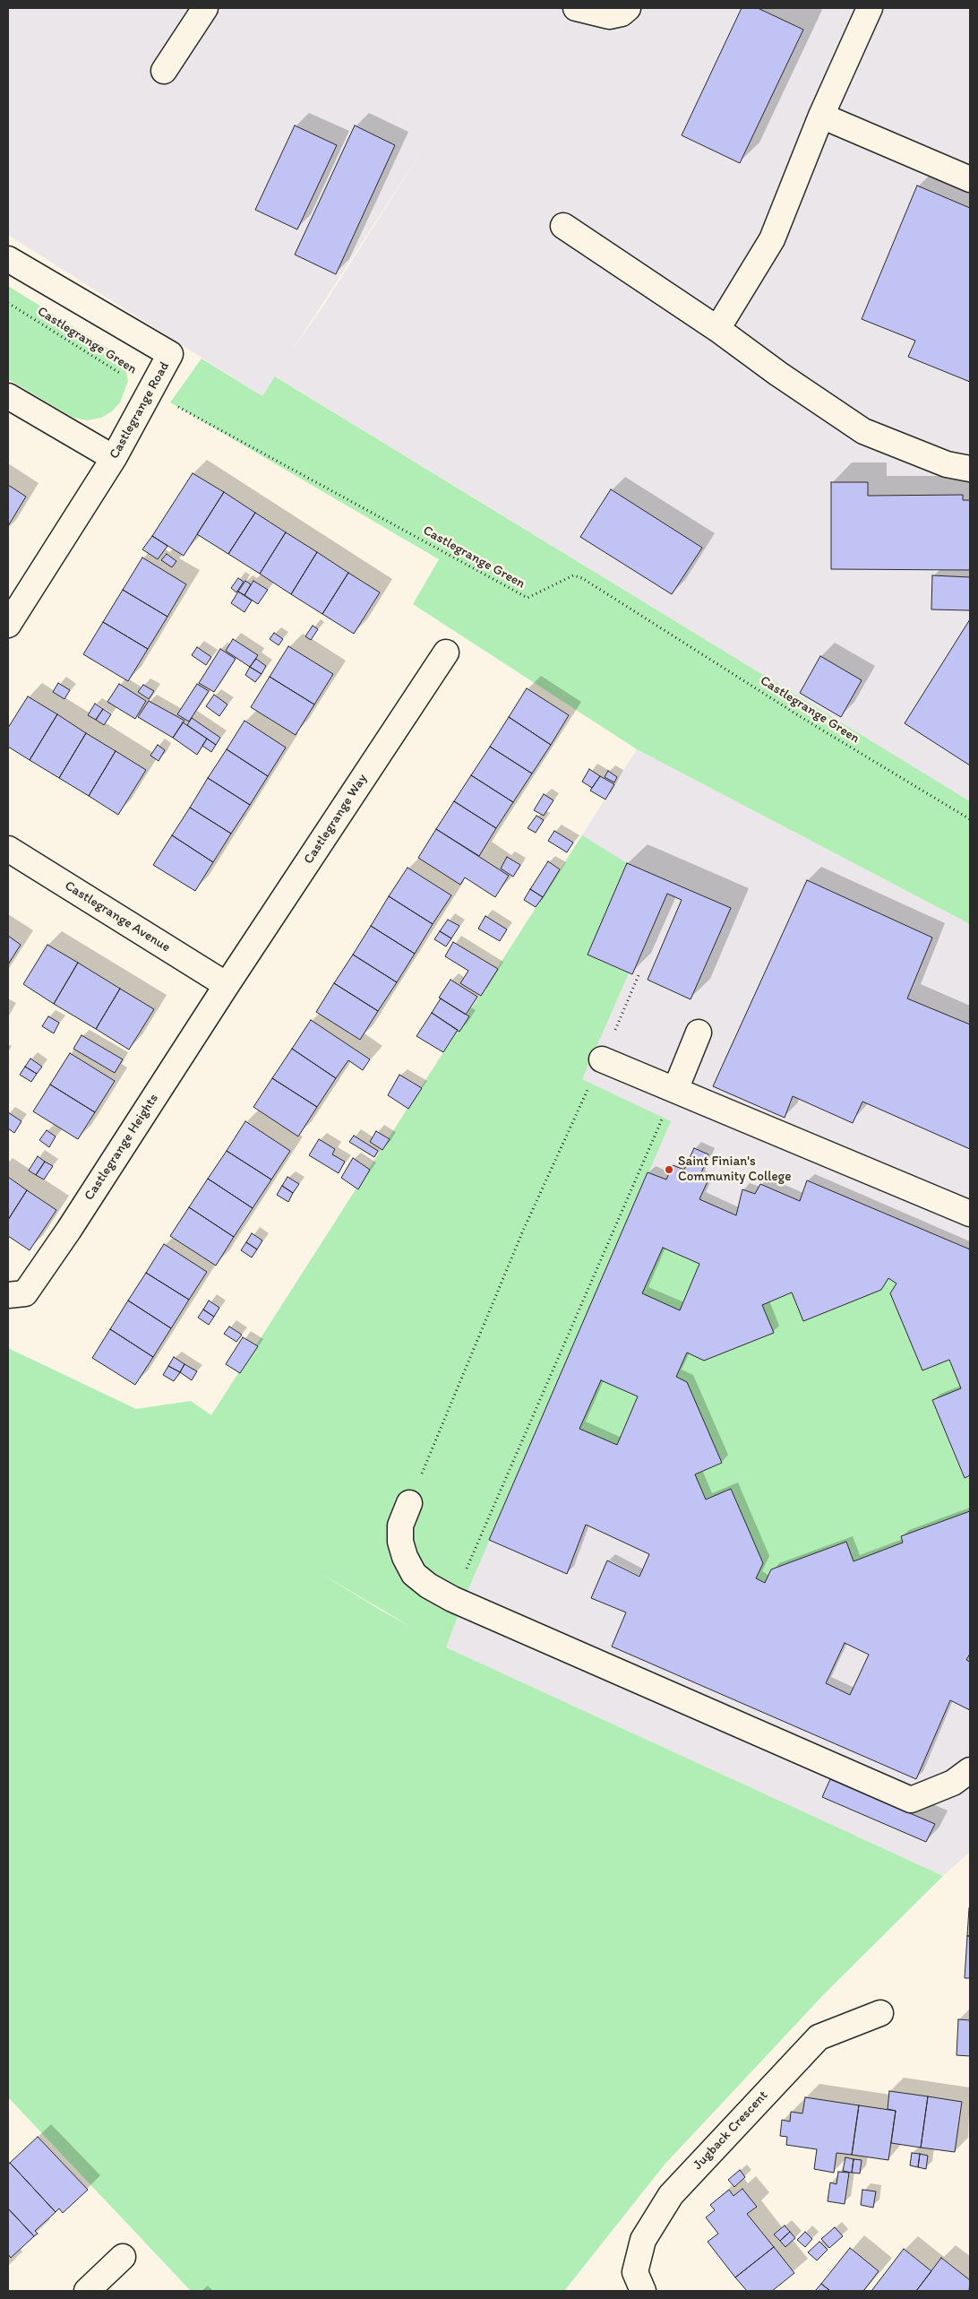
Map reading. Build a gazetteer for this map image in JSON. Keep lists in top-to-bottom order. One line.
{"streets":{"street":["Castlegrange Road","Castlegrange Way","Castlegrange Avenue","Castlegrange Heights","Jugback Crescent"],"path":["Castlegrange Green"]},"crossings":[["Castlegrange Green","Castlegrange Road"],["Castlegrange Way","Castlegrange Avenue"],["Castlegrange Way","Castlegrange Heights"],["Castlegrange Avenue","Castlegrange Heights"]],"places":["Saint Finian's Community College"]}
